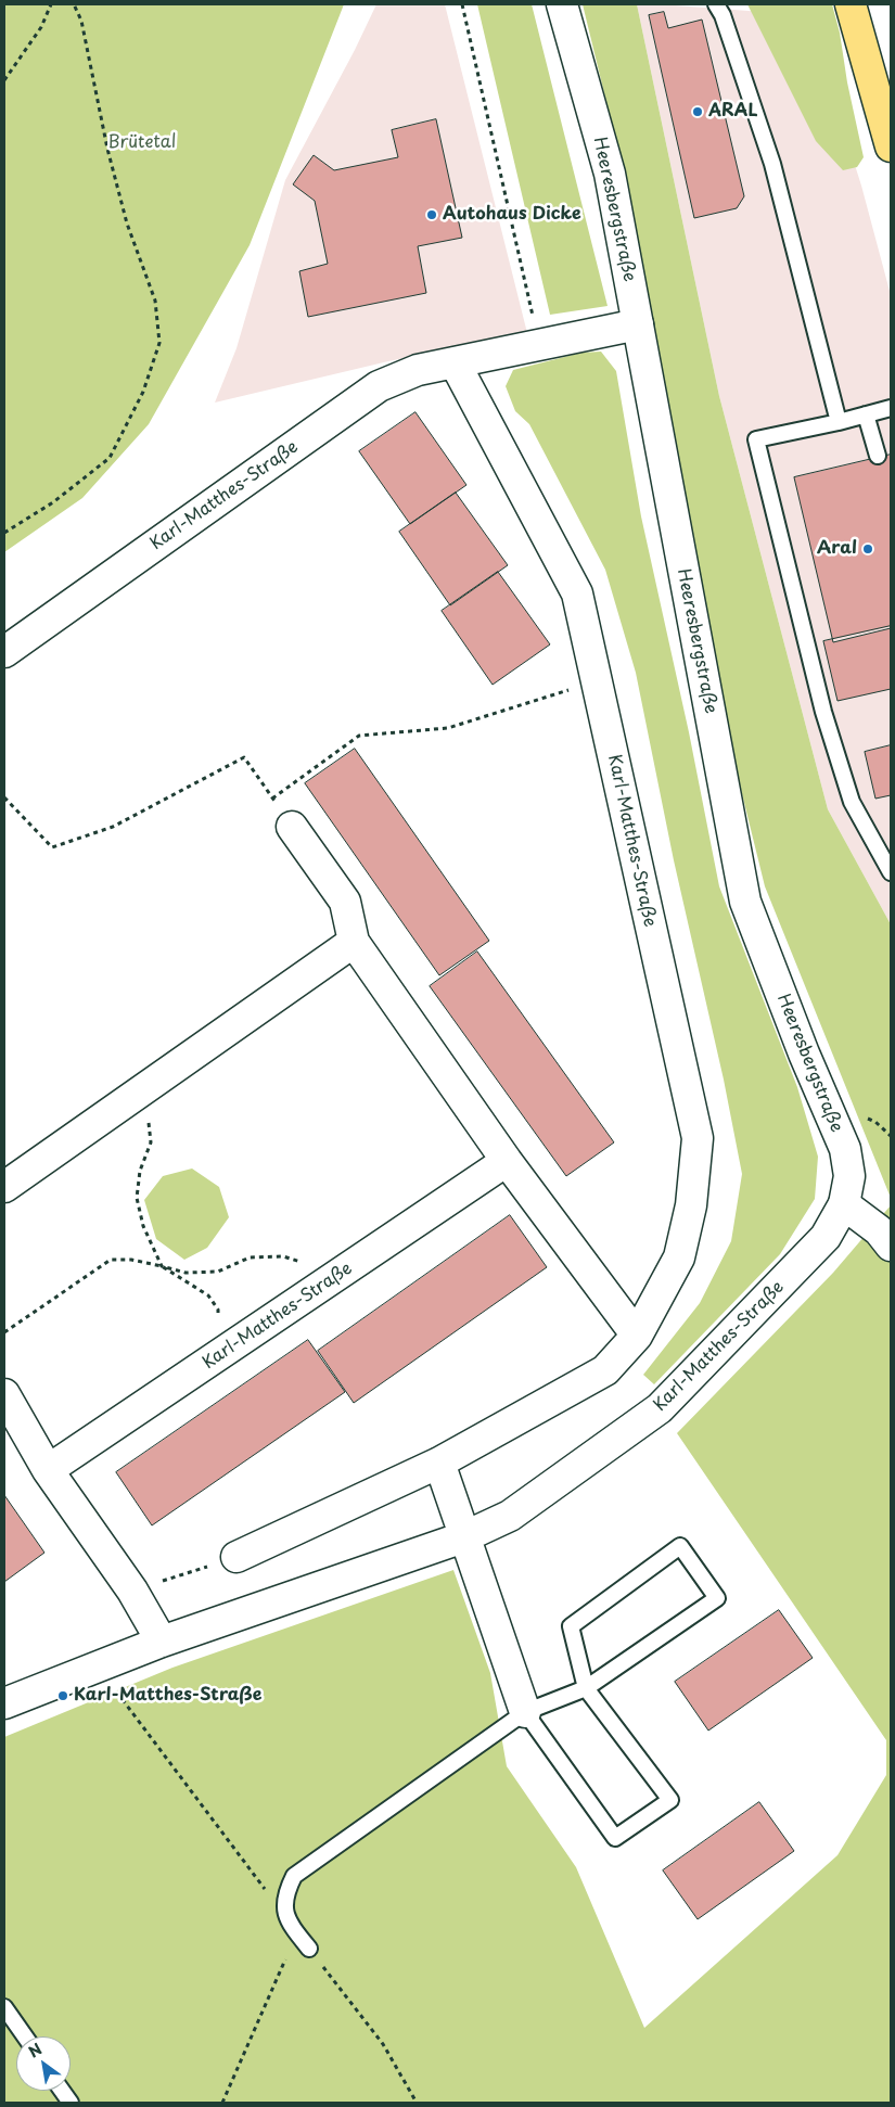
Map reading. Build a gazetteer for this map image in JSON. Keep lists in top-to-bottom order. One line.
{"streets":{"street":["Heeresbergstraße","Karl-Matthes-Straße"]},"crossings":[["Heeresbergstraße","Karl-Matthes-Straße"]],"parks":["Brütetal"],"places":["ARAL","Autohaus Dicke","Aral","Karl-Matthes-Straße"],"north":"top left"}
